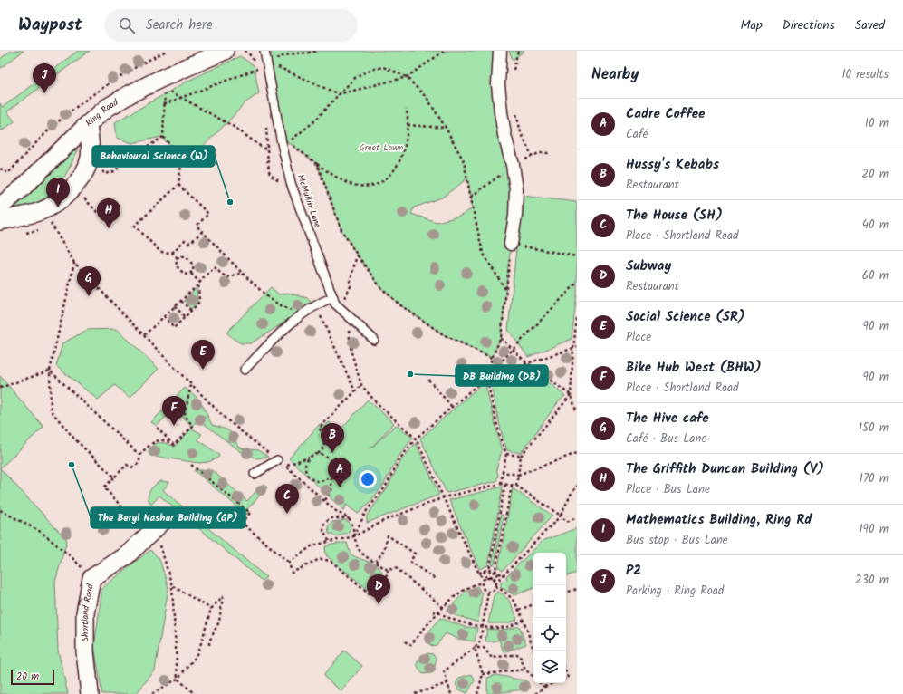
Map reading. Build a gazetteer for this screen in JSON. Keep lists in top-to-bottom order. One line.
{"streets":{"street":["Ring Road","Shortland Road"],"lane":["McMullin Lane"]},"parks":["Great Lawn"],"places":["Behavioural Science (W)","DB Building (DB)","The Beryl Nashar Building (GP)"],"scale_bar":"20 m","page":{"header":"Waypost","search":"Search here","nav":["Map","Directions","Saved"],"heading":["Nearby","10 results"],"pins":["J","I","H","G","E","F","B","A","C","D"],"list":[{"mark":"A","name":"Cadre Coffee","note":"Café","value":"10 m"},{"mark":"B","name":"Hussy's Kebabs","note":"Restaurant","value":"20 m"},{"mark":"C","name":"The House (SH)","note":"Place · Shortland Road","value":"40 m"},{"mark":"D","name":"Subway","note":"Restaurant","value":"60 m"},{"mark":"E","name":"Social Science (SR)","note":"Place","value":"90 m"},{"mark":"F","name":"Bike Hub West (BHW)","note":"Place · Shortland Road","value":"90 m"},{"mark":"G","name":"The Hive cafe","note":"Café · Bus Lane","value":"150 m"},{"mark":"H","name":"The Griffith Duncan Building (V)","note":"Place · Bus Lane","value":"170 m"},{"mark":"I","name":"Mathematics Building, Ring Rd","note":"Bus stop · Bus Lane","value":"190 m"},{"mark":"J","name":"P2","note":"Parking · Ring Road","value":"230 m"}],"map_buttons":["+","−"],"scale":"20 m"}}
